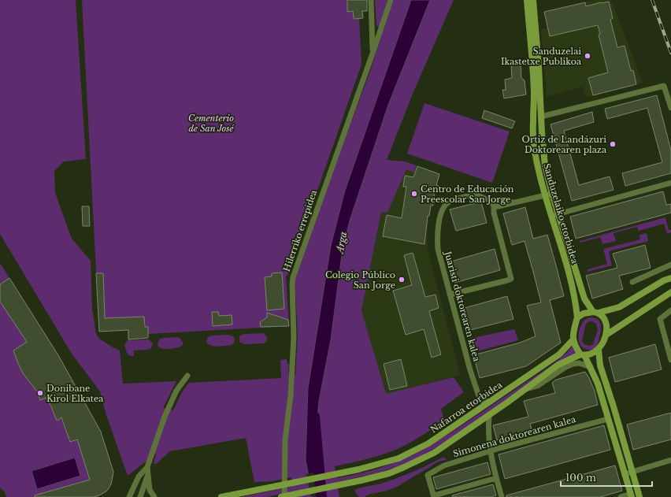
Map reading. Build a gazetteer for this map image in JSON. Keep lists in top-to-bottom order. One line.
{"streets":{"main road":["Sanduzelaiko etorbidea","Nafarroa etorbidea"],"street":["Hilerriko errepidea","Juaristi doktorearen kalea","Simonena doktorearen kalea"]},"crossings":[["Sanduzelaiko etorbidea","Nafarroa etorbidea"],["Juaristi doktorearen kalea","Nafarroa etorbidea"]],"water":["Arga"],"parks":["Cementerio de San José"],"places":["Sanduzelai Ikastetxe Publikoa","Ortiz de Landázuri Doktorearen plaza","Centro de Educación Preescolar San Jorge","Colegio Público San Jorge","Donibane Kirol Elkatea"],"scale_bar":"100 m"}
